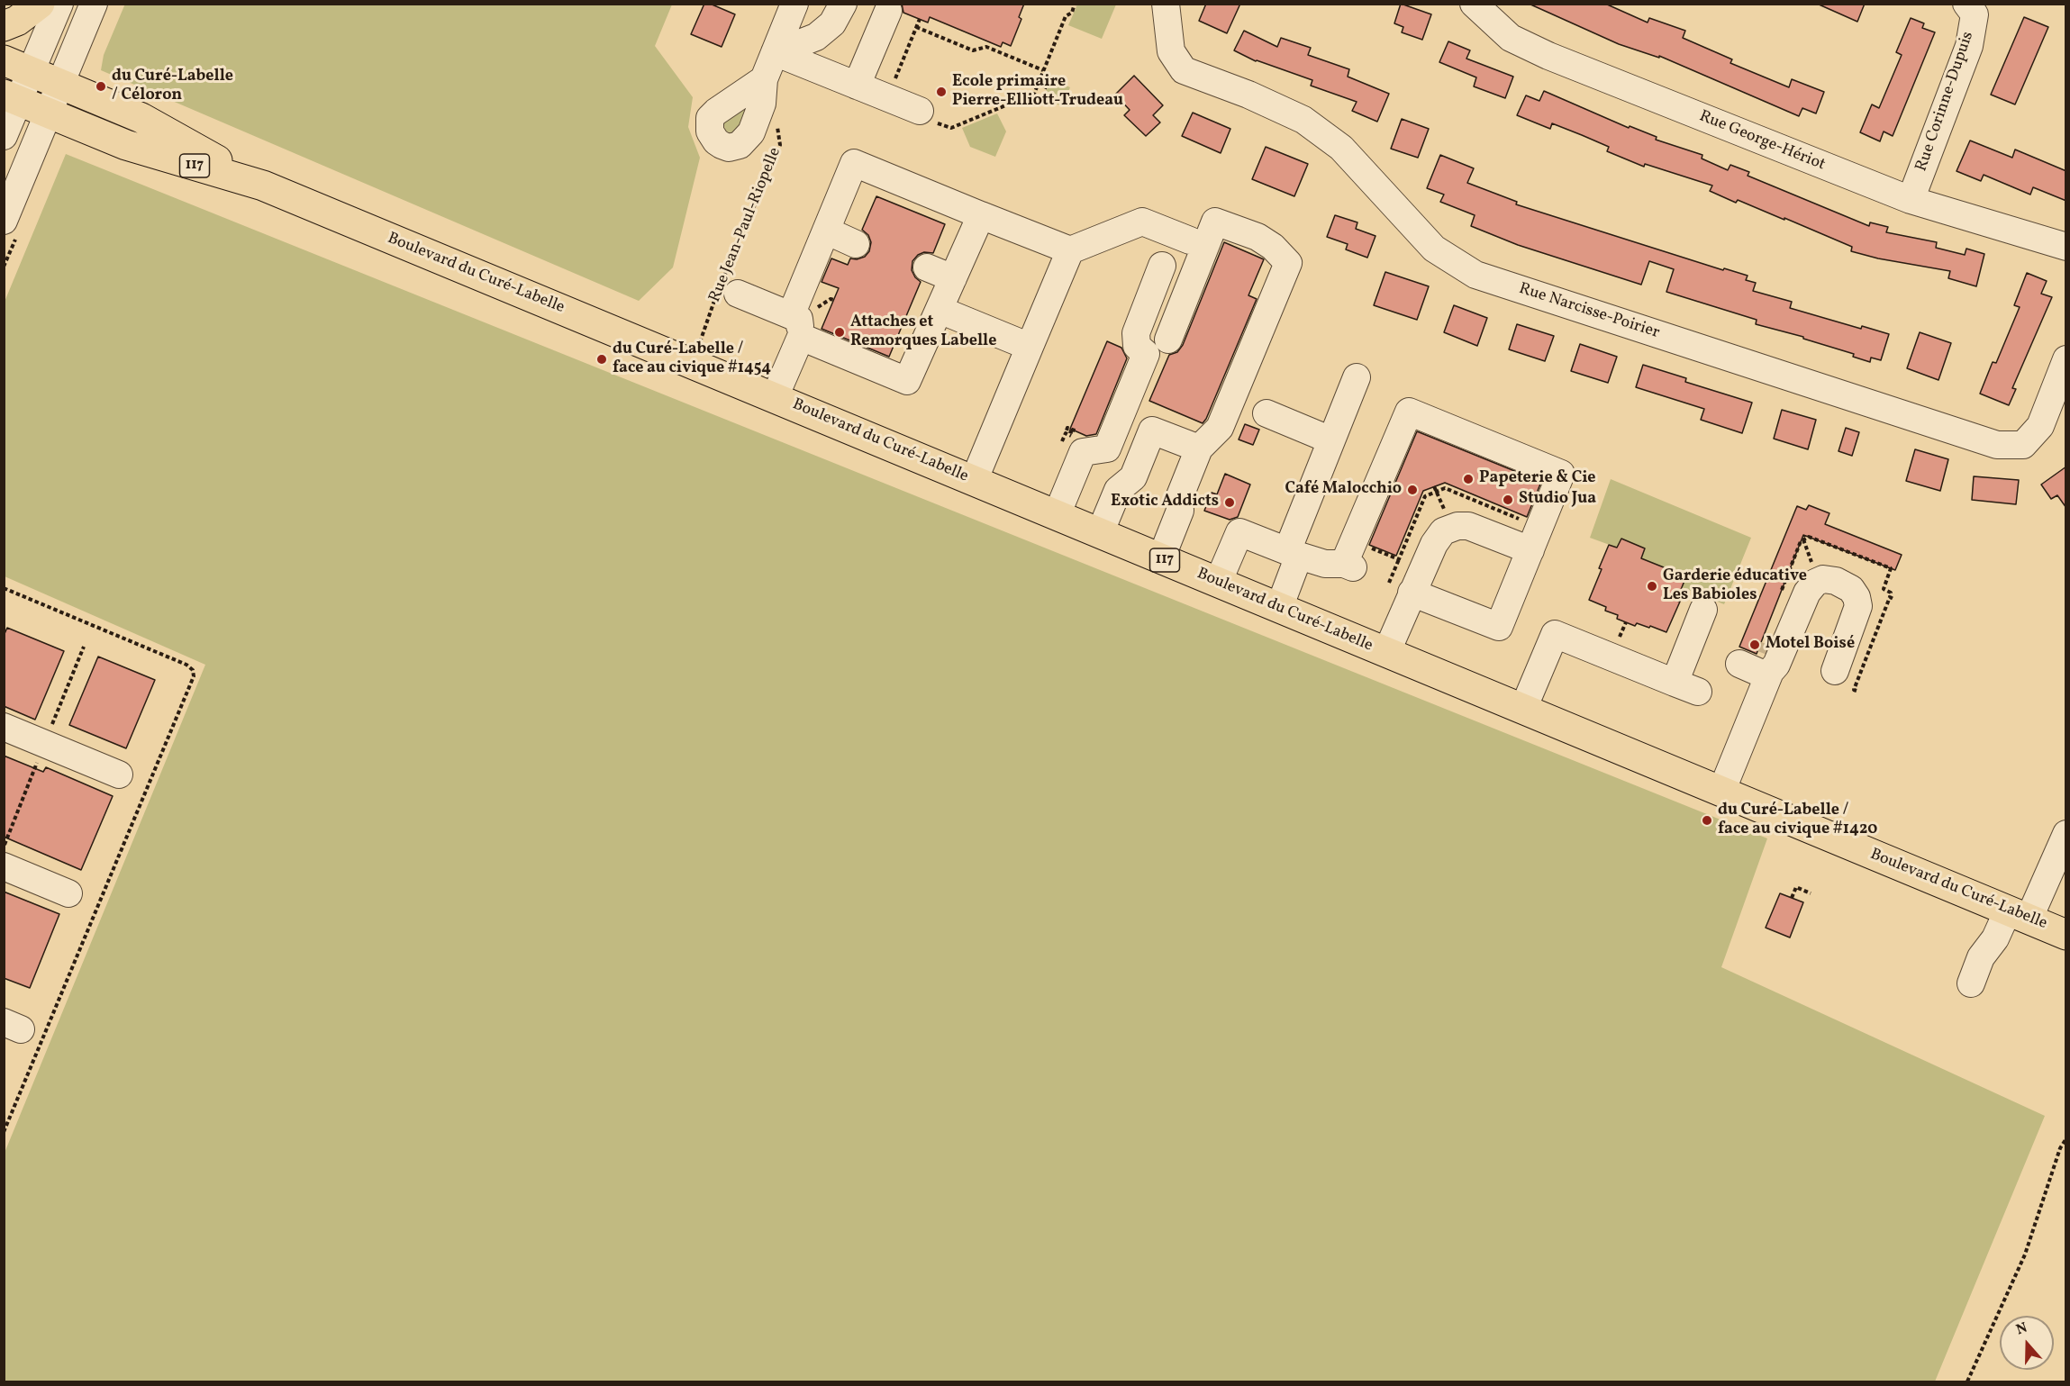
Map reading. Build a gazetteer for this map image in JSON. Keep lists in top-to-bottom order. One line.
{"streets":{"main road":["117","Boulevard du Curé-Labelle"],"street":["Rue Corinne-Dupuis","Rue George-Hériot","Rue Narcisse-Poirier"],"path":["Rue Jean-Paul-Riopelle"]},"crossings":[["Rue Corinne-Dupuis","Rue George-Hériot"]],"places":["du Curé-Labelle / Céloron","Ecole primaire Pierre-Elliott-Trudeau","Attaches et Remorques Labelle","du Curé-Labelle / face au civique #1454","Papeterie & Cie","Café Malocchio","Studio Jua","Exotic Addicts","Garderie éducative Les Babioles","Motel Boisé","du Curé-Labelle / face au civique #1420"],"north":"top"}
